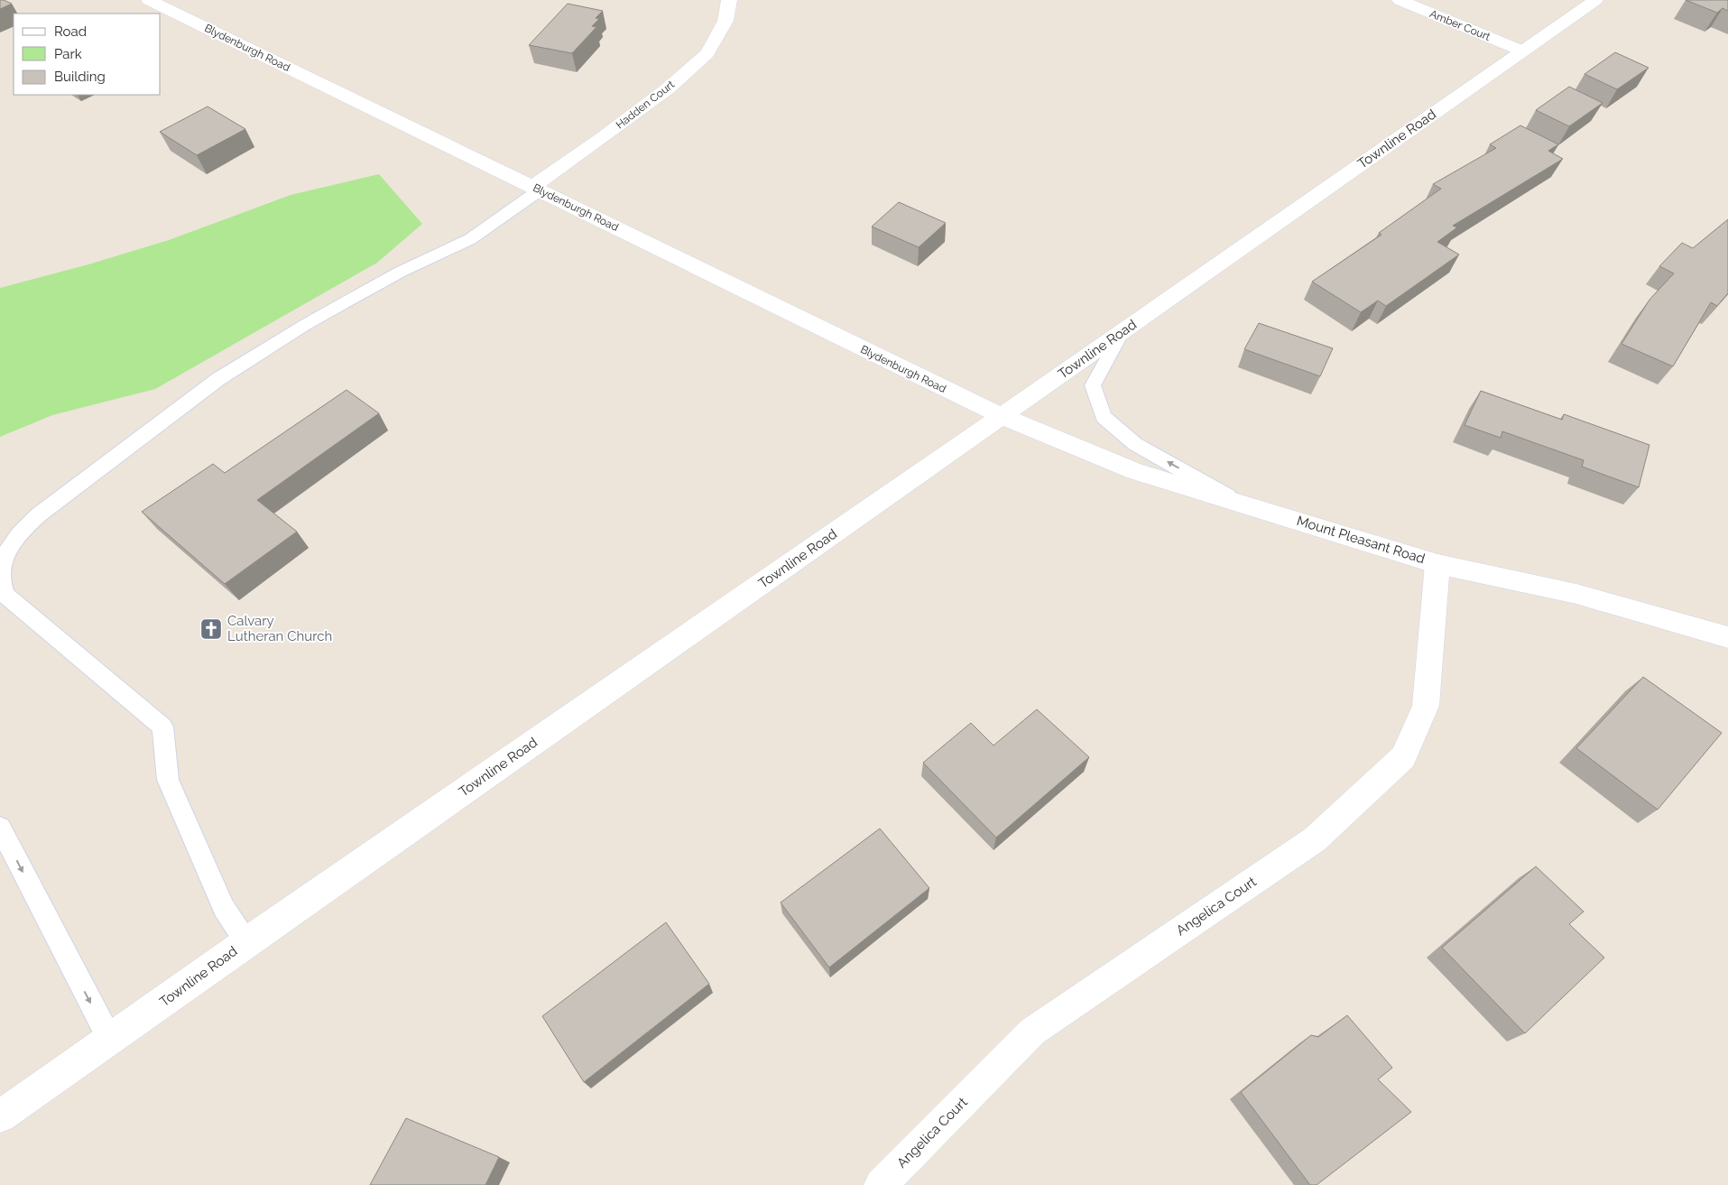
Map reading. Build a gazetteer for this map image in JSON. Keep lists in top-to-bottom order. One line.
{"streets":{"street":["Amber Court","Blydenburgh Road","Hadden Court","Townline Road","Mount Pleasant Road","Angelica Court"]},"crossings":[["Amber Court","Townline Road"],["Blydenburgh Road","Hadden Court"],["Blydenburgh Road","Townline Road"],["Blydenburgh Road","Mount Pleasant Road"],["Townline Road","Mount Pleasant Road"],["Mount Pleasant Road","Angelica Court"]],"places":{"church":["Calvary Lutheran Church"]},"legend":["Road","Park","Building"]}
